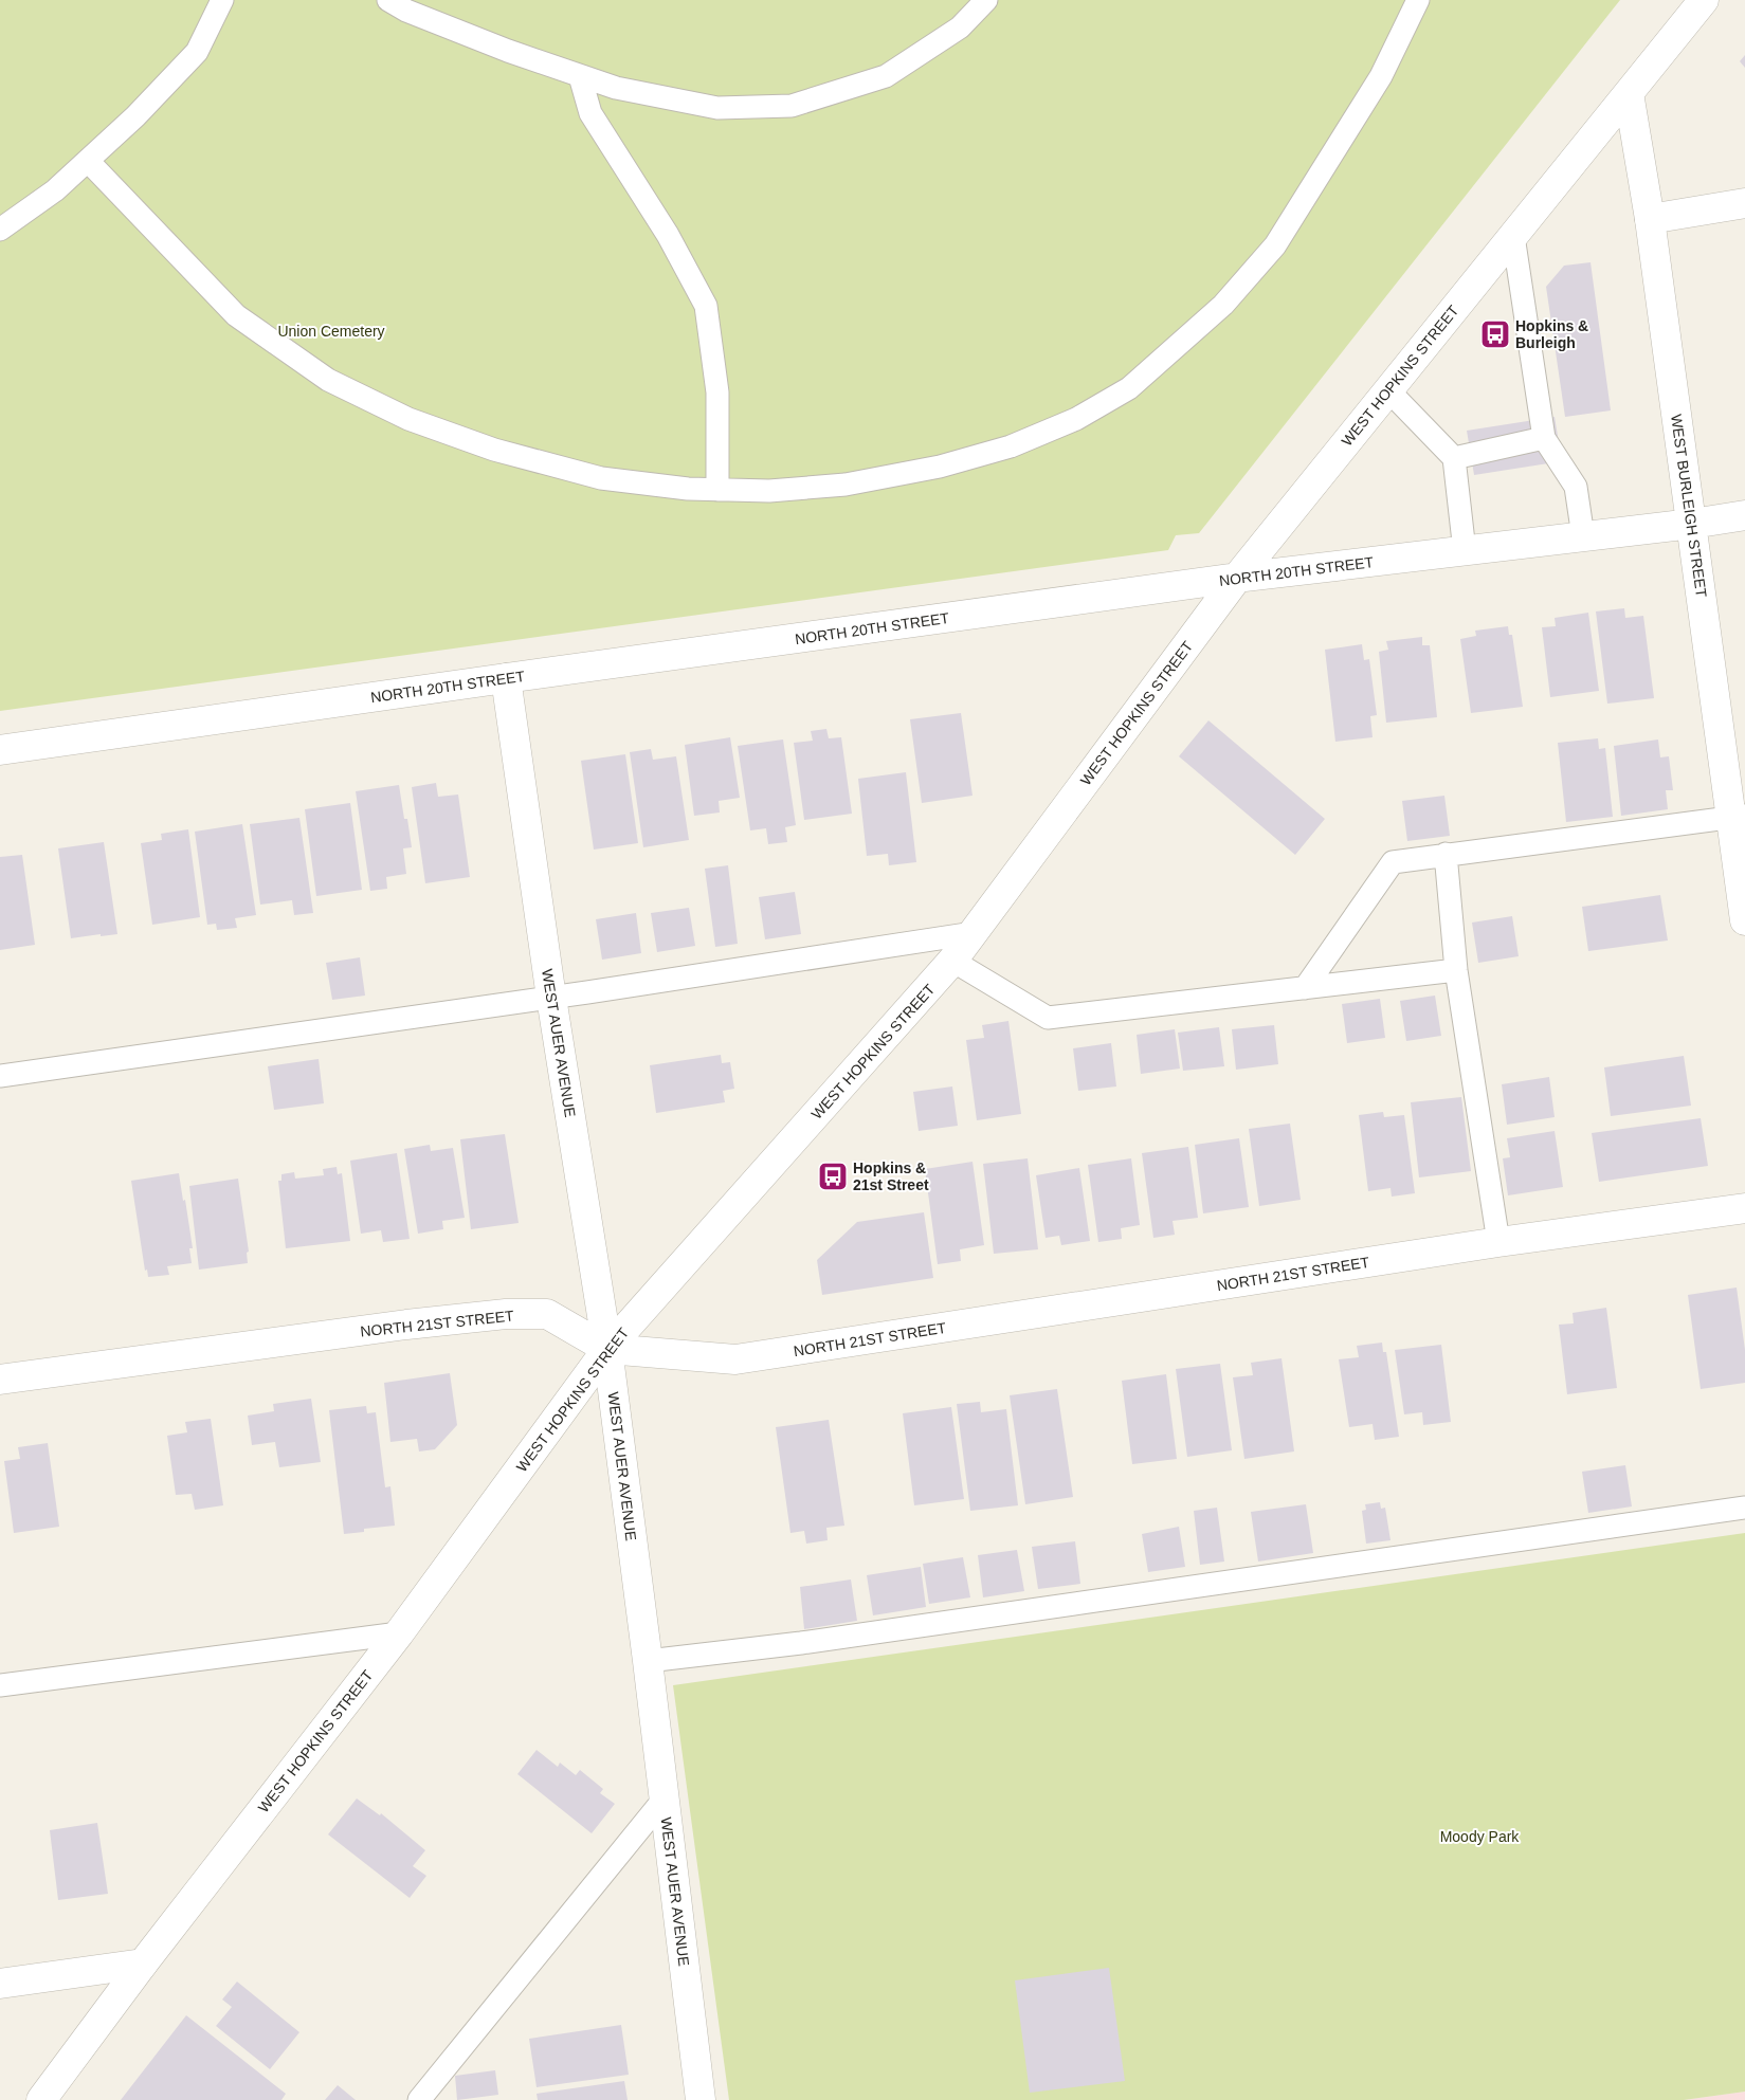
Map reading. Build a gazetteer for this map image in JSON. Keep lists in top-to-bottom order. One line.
{"streets":{"main road":["WEST HOPKINS STREET","WEST BURLEIGH STREET","NORTH 20TH STREET","WEST AUER AVENUE","NORTH 21ST STREET"]},"crossings":[["WEST HOPKINS STREET","WEST BURLEIGH STREET"],["WEST HOPKINS STREET","NORTH 20TH STREET"],["WEST HOPKINS STREET","WEST AUER AVENUE"],["WEST HOPKINS STREET","NORTH 21ST STREET"],["WEST BURLEIGH STREET","NORTH 20TH STREET"],["NORTH 20TH STREET","WEST AUER AVENUE"],["WEST AUER AVENUE","NORTH 21ST STREET"]],"parks":["Union Cemetery","Moody Park"],"places":{"bus stop":["Hopkins & Burleigh","Hopkins & 21st Street"]}}
